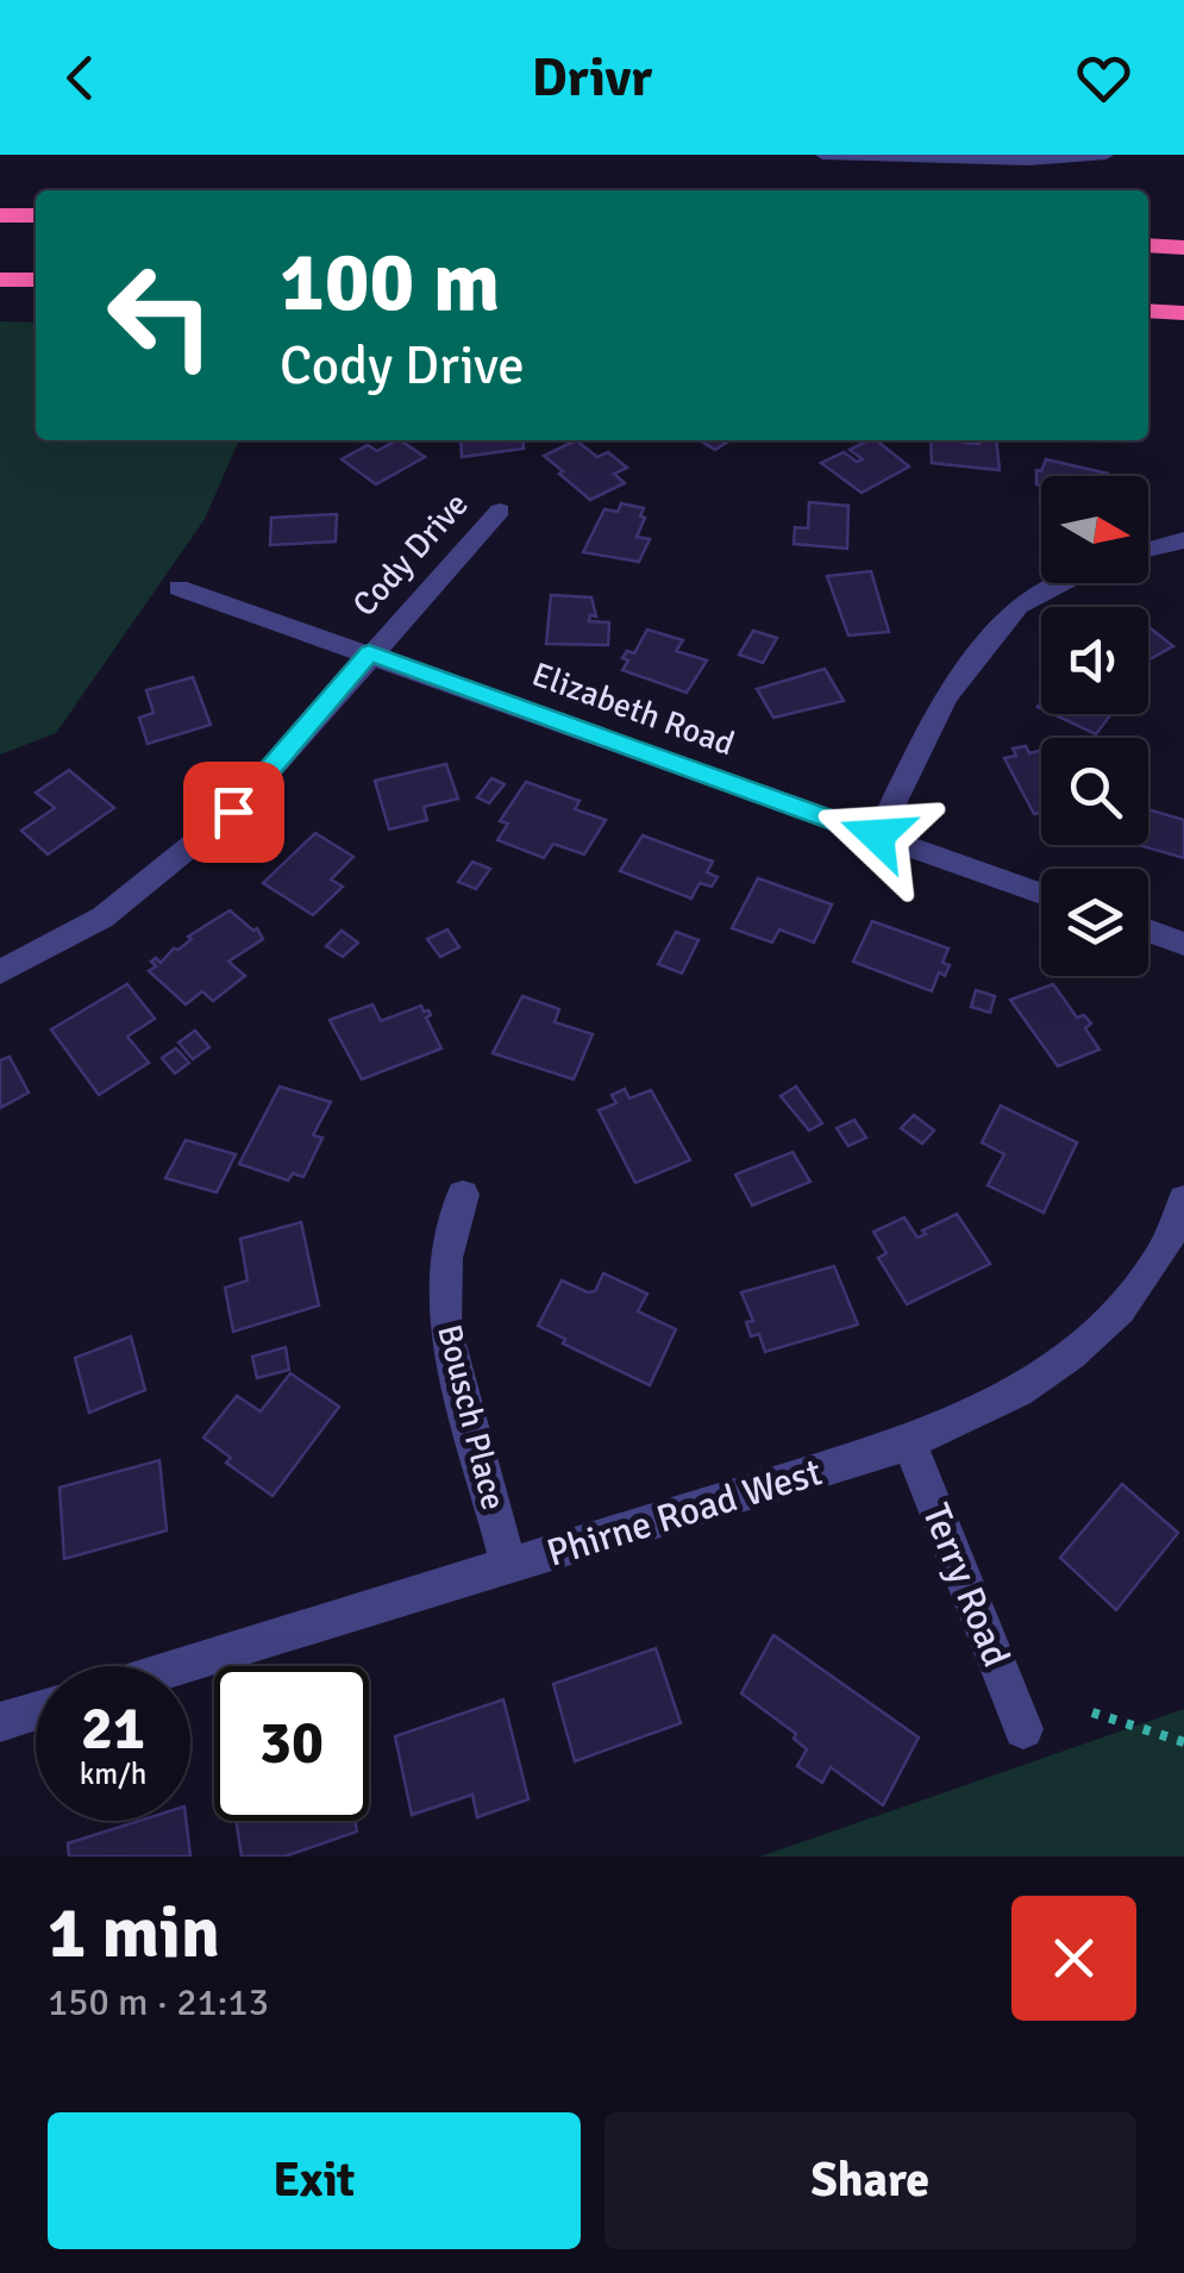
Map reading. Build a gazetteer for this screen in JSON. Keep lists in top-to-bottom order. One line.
{"streets":{"street":["Cody Drive","Elizabeth Road","Bousch Place","Phirne Road West","Terry Road"]},"crossings":[["Cody Drive","Elizabeth Road"],["Bousch Place","Phirne Road West"],["Phirne Road West","Terry Road"]],"north":"right","page":{"header":"Drivr","turn":["100 m","Cody Drive"],"speed":"21 km/h","limit":"30","heading":["1 min","150 m · 21:13"],"buttons":["Exit","Share"]}}
